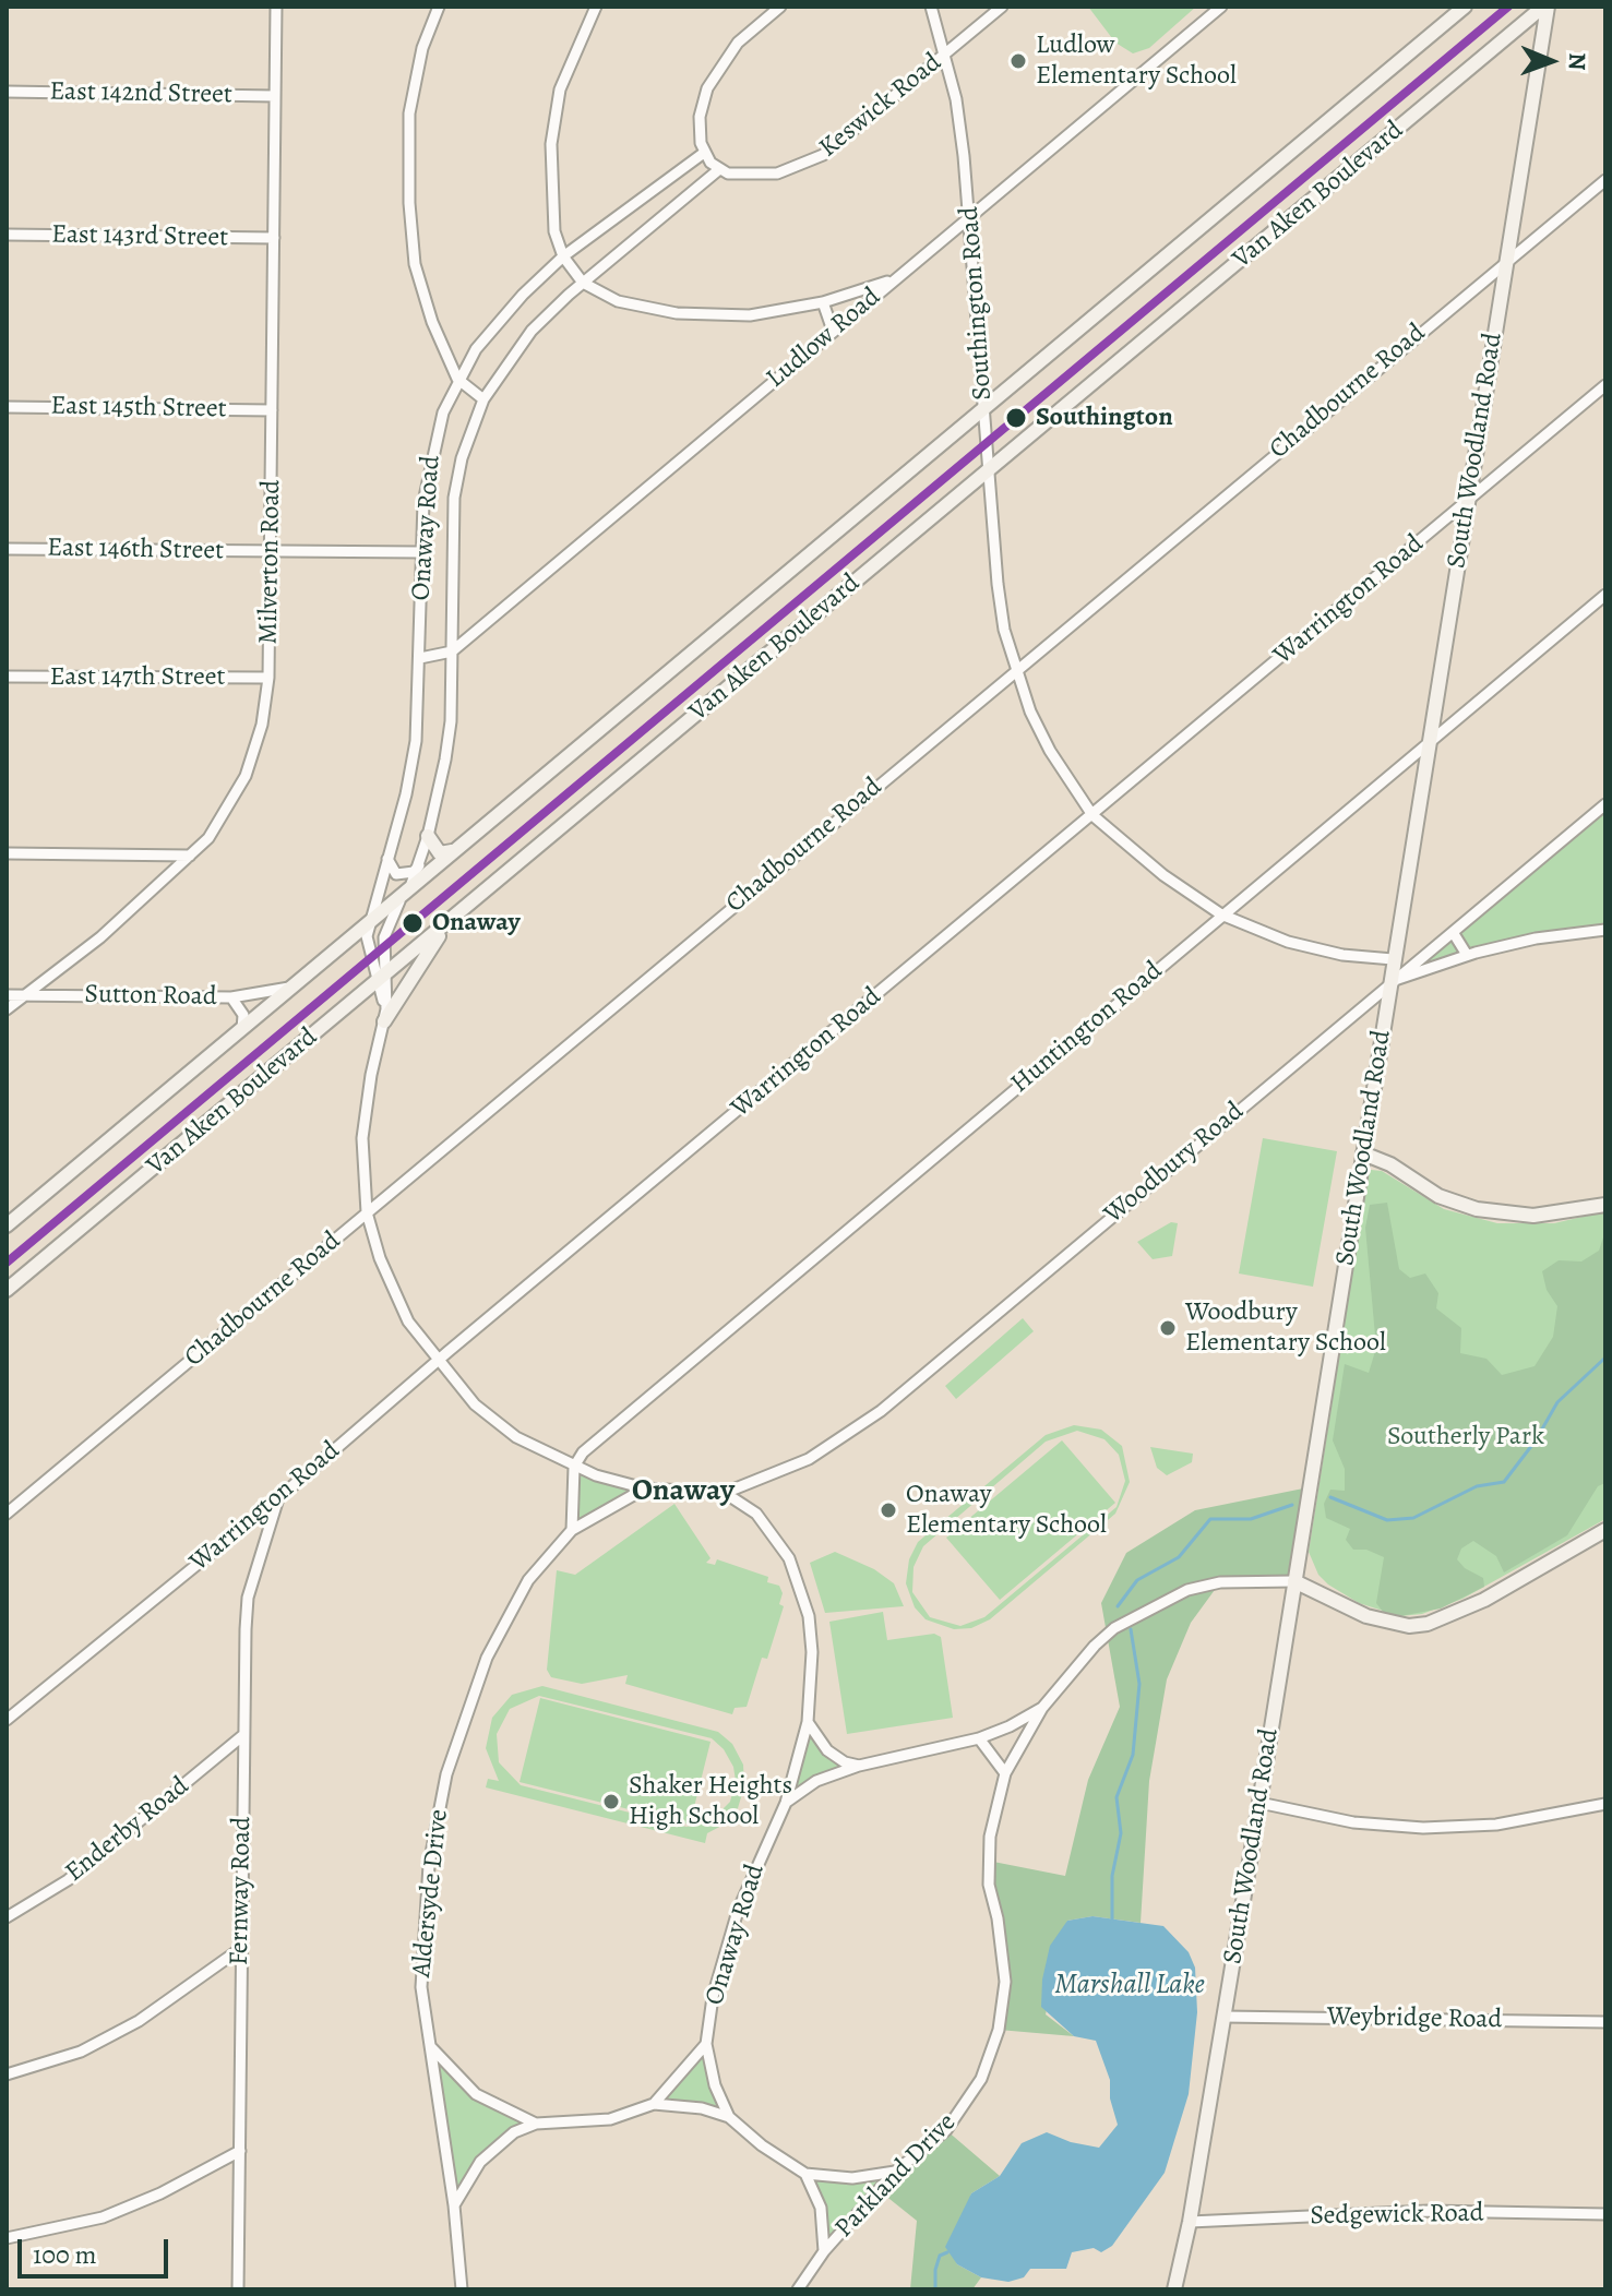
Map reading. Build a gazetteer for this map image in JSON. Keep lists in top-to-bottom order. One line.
{"streets":{"main road":["Van Aken Boulevard","South Woodland Road"],"street":["East 142nd Street","Keswick Road","East 143rd Street","Southington Road","Ludlow Road","Chadbourne Road","East 145th Street","Onaway Road","East 146th Street","Milverton Road","Warrington Road","East 147th Street","Sutton Road","Huntington Road","Woodbury Road","Enderby Road","Fernway Road","Aldersyde Drive","Weybridge Road","Parkland Drive","Sedgewick Road"]},"crossings":[["East 142nd Street","Milverton Road"],["Keswick Road","Southington Road"],["Keswick Road","Onaway Road"],["Van Aken Boulevard","Southington Road"],["Van Aken Boulevard","South Woodland Road"],["Van Aken Boulevard","Onaway Road"],["Van Aken Boulevard","Sutton Road"],["East 143rd Street","Milverton Road"],["Southington Road","Ludlow Road"],["Southington Road","Chadbourne Road"],["Southington Road","South Woodland Road"],["Southington Road","Warrington Road"],["Southington Road","Huntington Road"],["Ludlow Road","Onaway Road"],["Chadbourne Road","South Woodland Road"],["East 145th Street","Milverton Road"],["South Woodland Road","Warrington Road"],["South Woodland Road","Huntington Road"],["South Woodland Road","Woodbury Road"],["South Woodland Road","Weybridge Road"],["South Woodland Road","Sedgewick Road"],["Onaway Road","East 146th Street"],["Onaway Road","Woodbury Road"],["East 146th Street","Milverton Road"],["Milverton Road","East 147th Street"],["Milverton Road","Sutton Road"],["Warrington Road","Fernway Road"],["Enderby Road","Fernway Road"]],"districts":["Onaway"],"water":["Marshall Lake"],"parks":["Southerly Park"],"places":["Ludlow Elementary School","Southington","Onaway","Woodbury Elementary School","Onaway Elementary School","Shaker Heights High School"],"scale_bar":"100 m","north":"right"}
